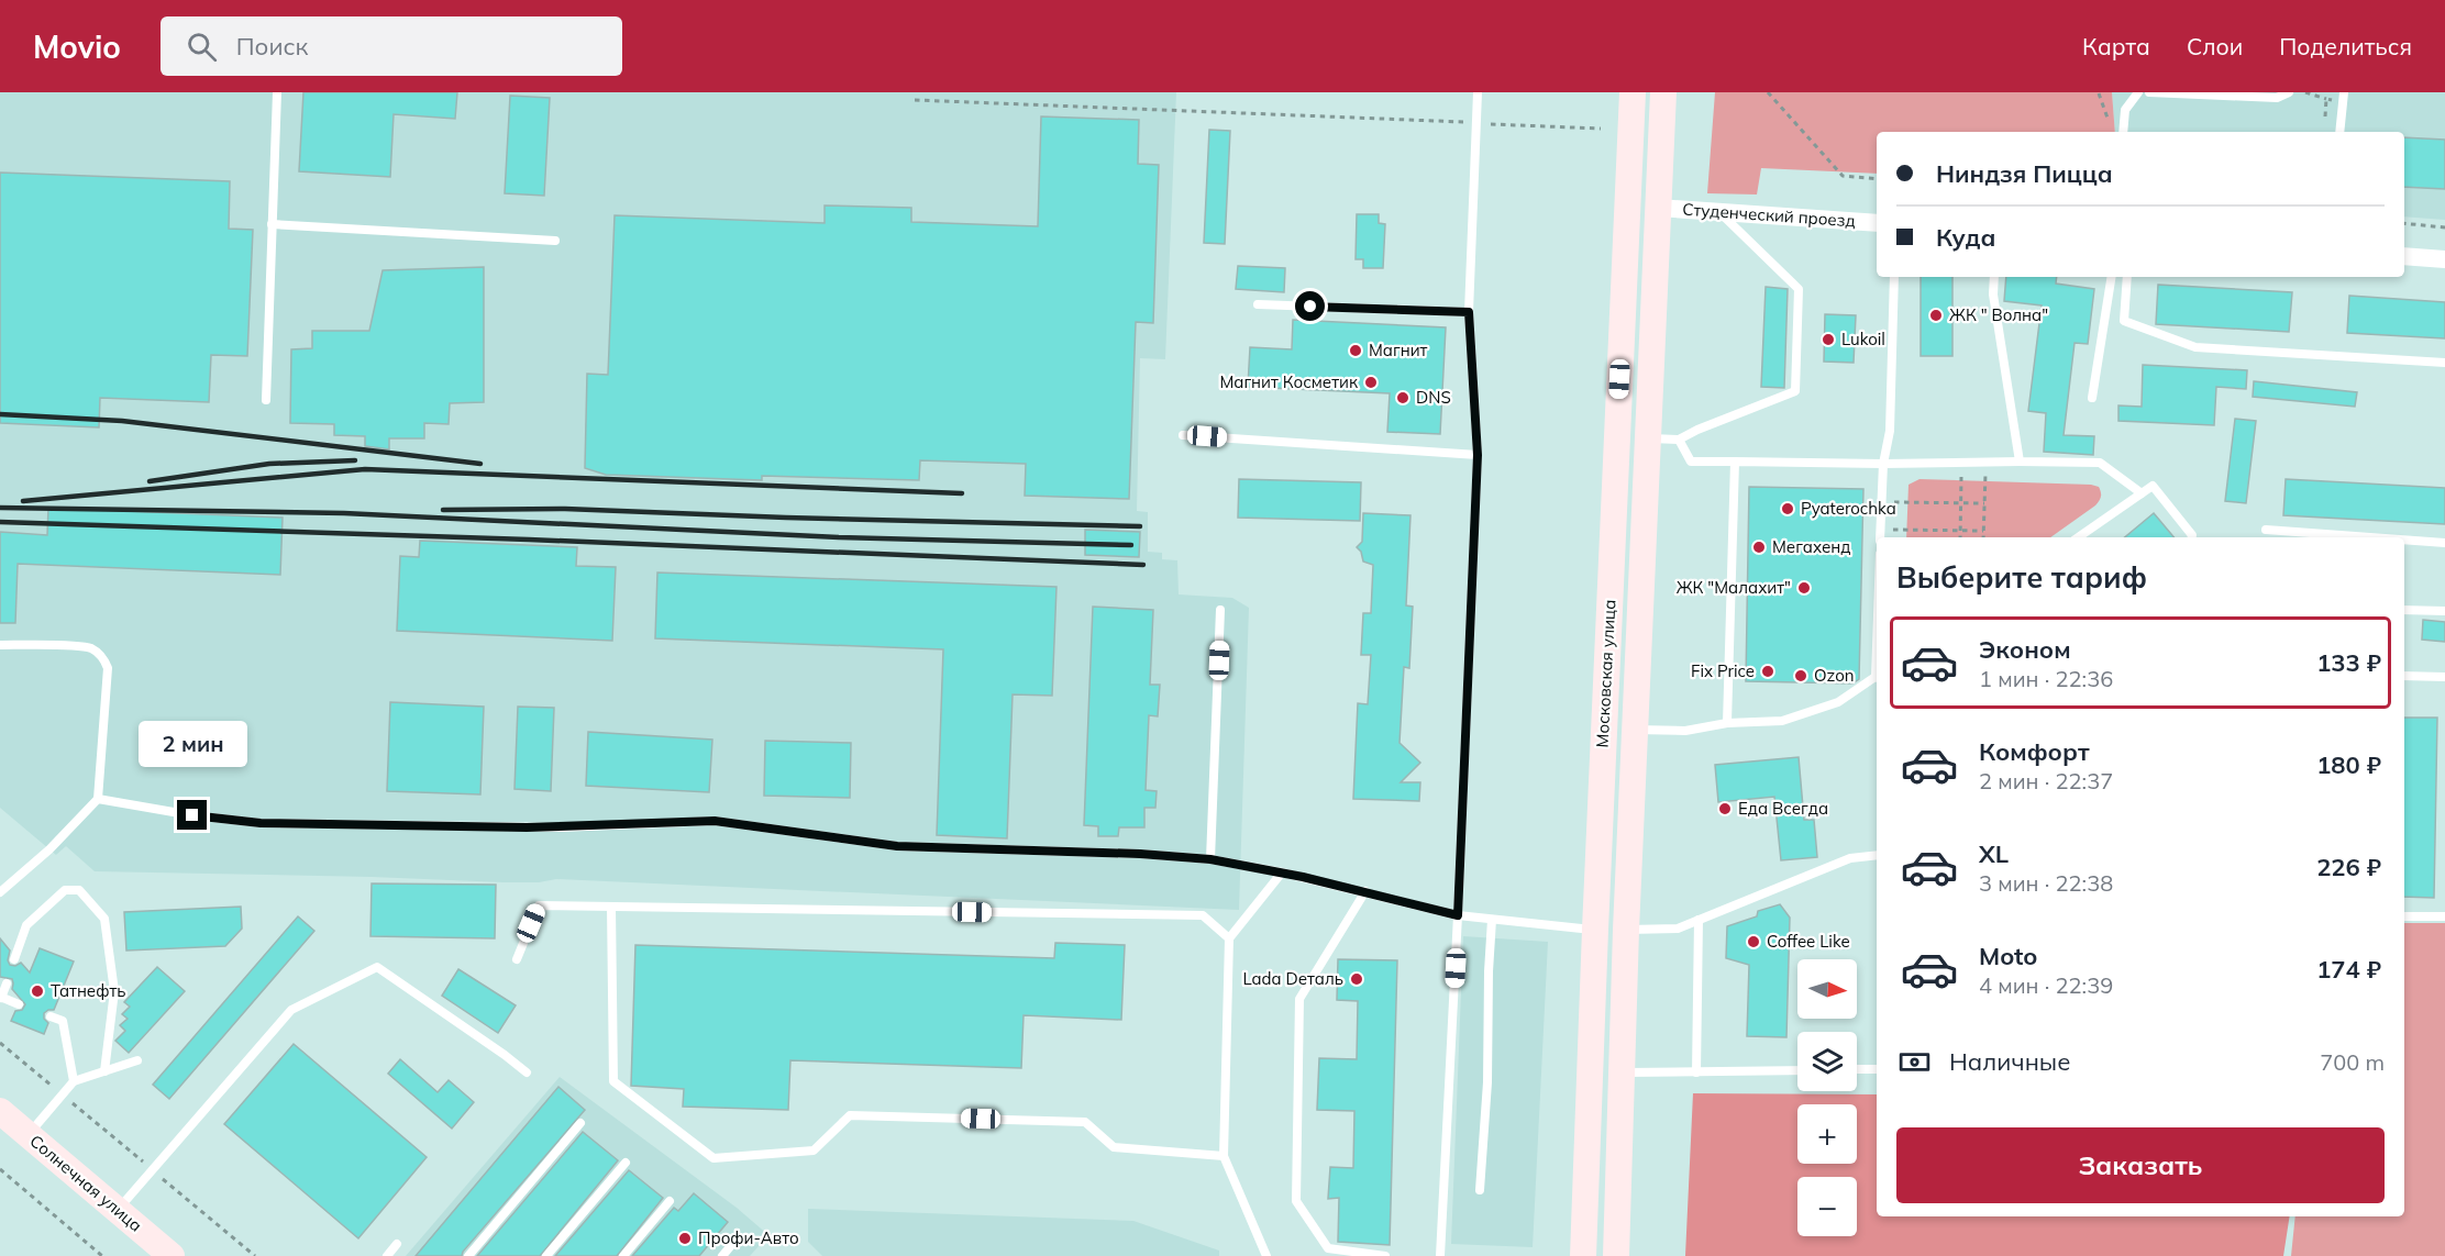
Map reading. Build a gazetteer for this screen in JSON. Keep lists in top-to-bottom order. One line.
{"streets":{"main road":["Московская улица","Солнечная улица"],"street":["Студенческий проезд"]},"crossings":[["Студенческий проезд","Московская улица"]],"places":["ЖК \" Волна\"","Lukoil","Магнит","Магнит Косметик","DNS","Pyaterochka","Мегахенд","ЖК \"Малахит\"","Fix Price","Ozon","Еда Всегда","Coffee Like","Lada Dеталь","Татнефть","Профи-Авто"],"north":"right","page":{"header":"Movio","search":"Поиск","nav":["Карта","Слои","Поделиться"],"banner":["Ниндзя Пицца","Куда"],"heading":"Выберите тариф","list":[{"name":"Эконом","note":"1 мин · 22:36","value":"133 ₽"},{"name":"Комфорт","note":"2 мин · 22:37","value":"180 ₽"},{"name":"XL","note":"3 мин · 22:38","value":"226 ₽"},{"name":"Moto","note":"4 мин · 22:39","value":"174 ₽"}],"bubble":"2 мин","map_buttons":["+","−"],"pay":["Наличные","700 m"],"buttons":"Заказать"}}
